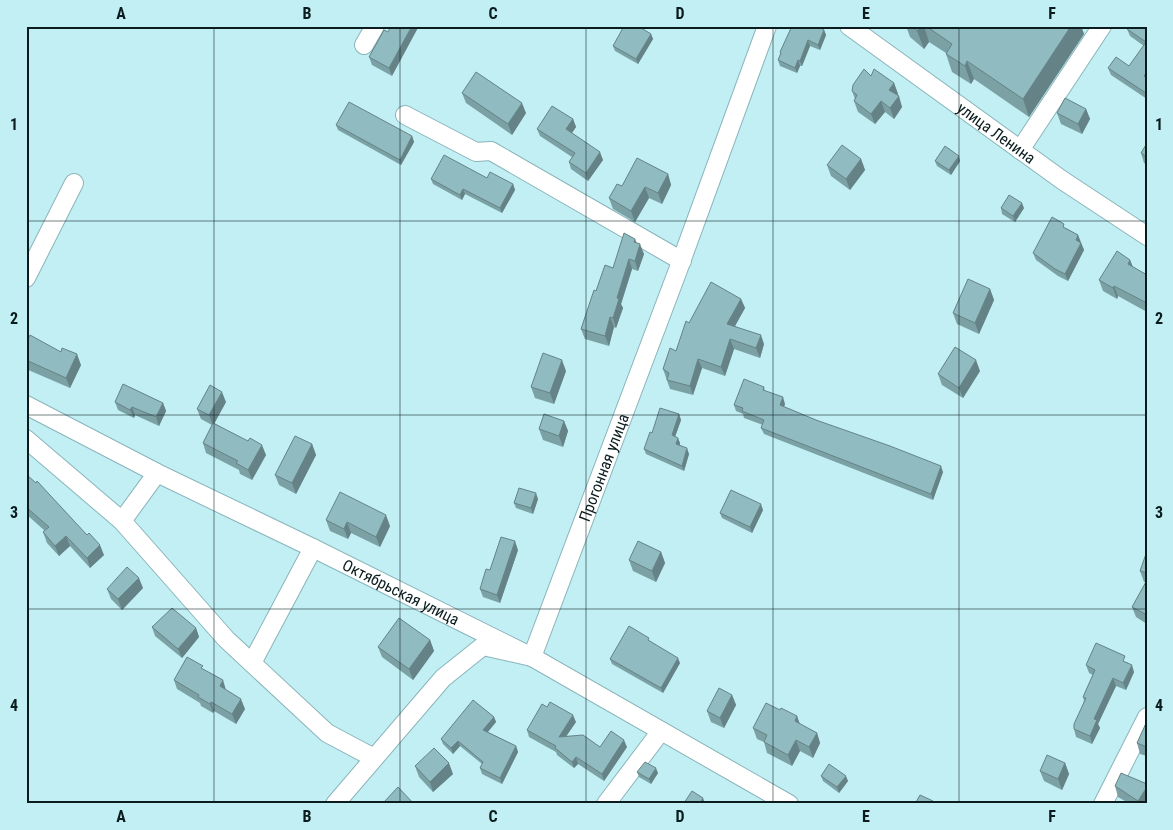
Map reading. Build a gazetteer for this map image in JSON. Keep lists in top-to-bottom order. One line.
{"streets":{"street":["улица Ленина","Прогонная улица","Октябрьская улица"]},"crossings":[["Прогонная улица","Октябрьская улица"]],"grid":{"columns":["A","B","C","D","E","F"],"rows":["1","2","3","4"]}}
